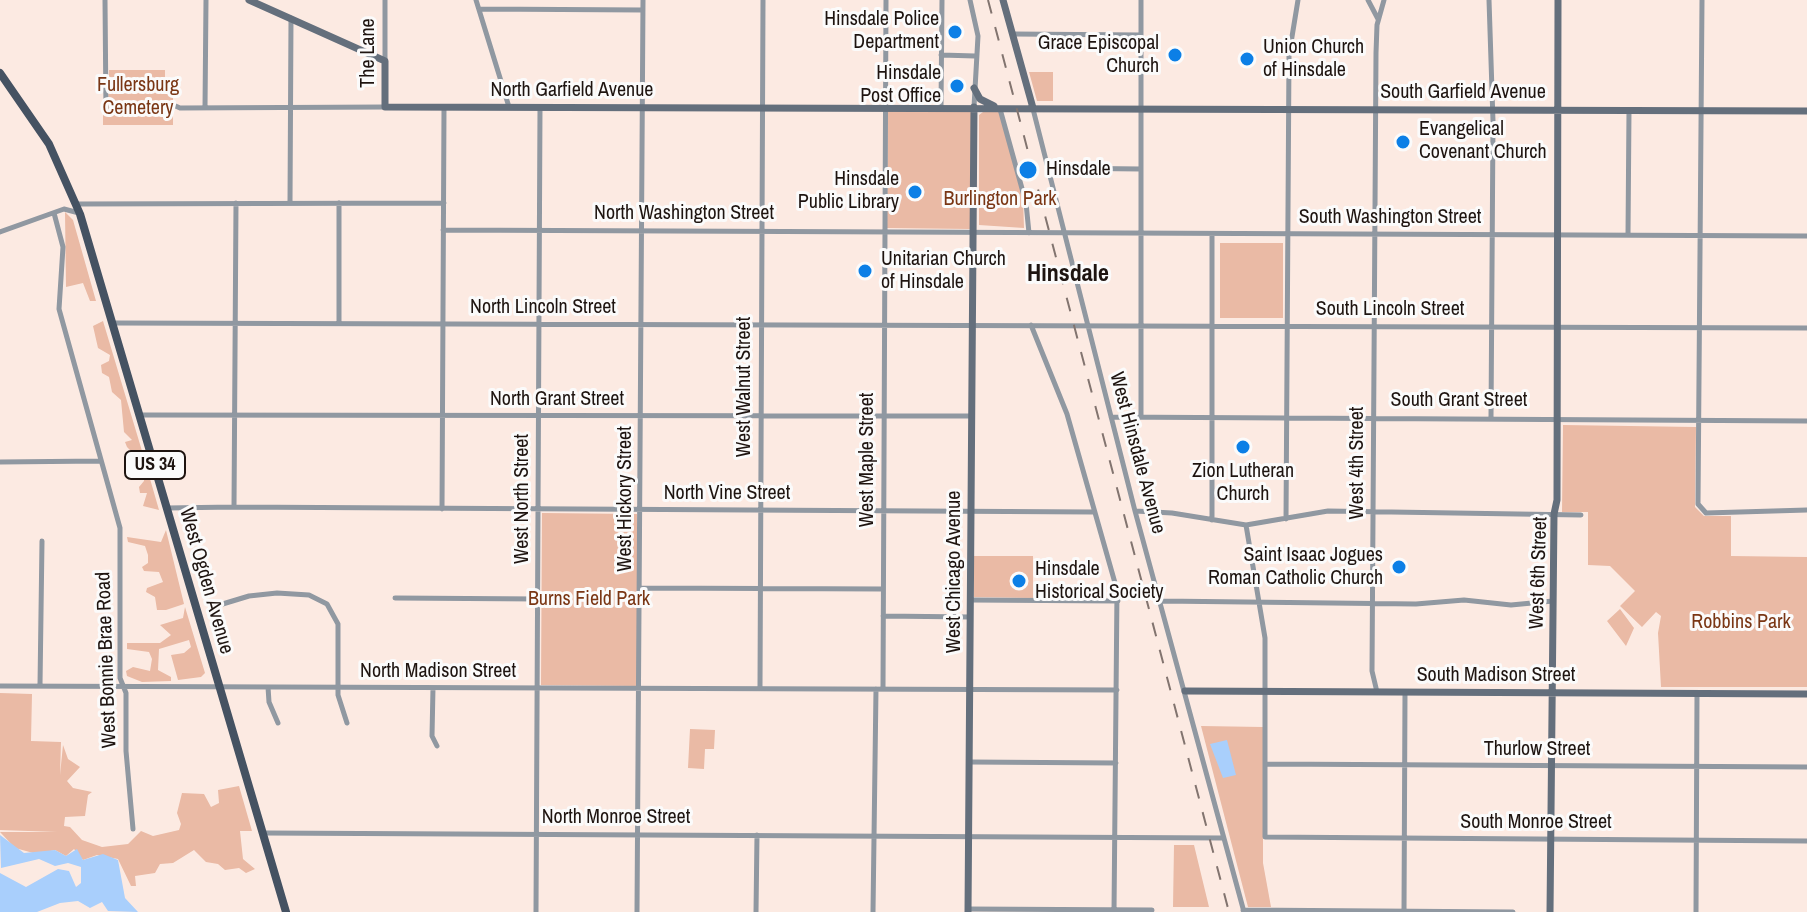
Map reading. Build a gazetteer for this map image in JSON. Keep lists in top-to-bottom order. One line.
{"streets":{"main road":["US 34","West Ogden Avenue"],"street":["The Lane","North Garfield Avenue","South Garfield Avenue","North Washington Street","South Washington Street","North Lincoln Street","South Lincoln Street","West Walnut Street","North Grant Street","South Grant Street","West Hinsdale Avenue","West Maple Street","West 4th Street","North Vine Street","West North Street","West Hickory Street","West Chicago Avenue","West 6th Street","West Bonnie Brae Road","North Madison Street","South Madison Street","Thurlow Street","North Monroe Street","South Monroe Street"]},"crossings":[["The Lane","North Garfield Avenue"],["North Garfield Avenue","South Garfield Avenue"],["North Garfield Avenue","West Walnut Street"],["North Garfield Avenue","West Maple Street"],["North Garfield Avenue","West North Street"],["North Garfield Avenue","West Hickory Street"],["North Garfield Avenue","West Chicago Avenue"],["South Garfield Avenue","West Hinsdale Avenue"],["South Garfield Avenue","West 4th Street"],["South Garfield Avenue","West Chicago Avenue"],["South Garfield Avenue","West 6th Street"],["North Washington Street","South Washington Street"],["North Washington Street","West Walnut Street"],["North Washington Street","West Maple Street"],["North Washington Street","West North Street"],["North Washington Street","West Hickory Street"],["North Washington Street","West Chicago Avenue"],["South Washington Street","West Hinsdale Avenue"],["South Washington Street","West 4th Street"],["South Washington Street","West Chicago Avenue"],["South Washington Street","West 6th Street"],["North Lincoln Street","South Lincoln Street"],["North Lincoln Street","West Walnut Street"],["North Lincoln Street","West Maple Street"],["North Lincoln Street","West North Street"],["North Lincoln Street","West Hickory Street"],["North Lincoln Street","West Chicago Avenue"],["North Lincoln Street","West Ogden Avenue"],["South Lincoln Street","West Hinsdale Avenue"],["South Lincoln Street","West 4th Street"],["South Lincoln Street","West Chicago Avenue"],["South Lincoln Street","West 6th Street"],["West Walnut Street","North Grant Street"],["West Walnut Street","North Vine Street"],["West Walnut Street","North Madison Street"],["North Grant Street","West Maple Street"],["North Grant Street","West North Street"],["North Grant Street","West Hickory Street"],["North Grant Street","West Chicago Avenue"],["North Grant Street","West Ogden Avenue"],["South Grant Street","West Hinsdale Avenue"],["South Grant Street","West 4th Street"],["South Grant Street","West 6th Street"],["West Hinsdale Avenue","South Madison Street"],["West Maple Street","North Vine Street"],["West Maple Street","North Madison Street"],["West Maple Street","North Monroe Street"],["West 4th Street","South Madison Street"],["US 34","West Ogden Avenue"],["North Vine Street","West North Street"],["North Vine Street","West Hickory Street"],["North Vine Street","West Chicago Avenue"],["North Vine Street","West Ogden Avenue"],["West North Street","North Madison Street"],["West North Street","North Monroe Street"],["West Hickory Street","North Madison Street"],["West Hickory Street","North Monroe Street"],["West Chicago Avenue","North Madison Street"],["West Chicago Avenue","North Monroe Street"],["West 6th Street","South Madison Street"],["West 6th Street","Thurlow Street"],["West 6th Street","South Monroe Street"],["West Ogden Avenue","North Madison Street"],["West Ogden Avenue","North Monroe Street"],["West Bonnie Brae Road","North Madison Street"],["Thurlow Street","South Monroe Street"]],"districts":["Hinsdale"],"parks":["Fullersburg Cemetery","Burlington Park","Burns Field Park","Robbins Park"],"places":["Hinsdale Police Department","Grace Episcopal Church","Union Church of Hinsdale","Hinsdale Post Office","Evangelical Covenant Church","Hinsdale","Hinsdale Public Library","Unitarian Church of Hinsdale","Zion Lutheran Church","Saint Isaac Jogues Roman Catholic Church","Hinsdale Historical Society"]}
